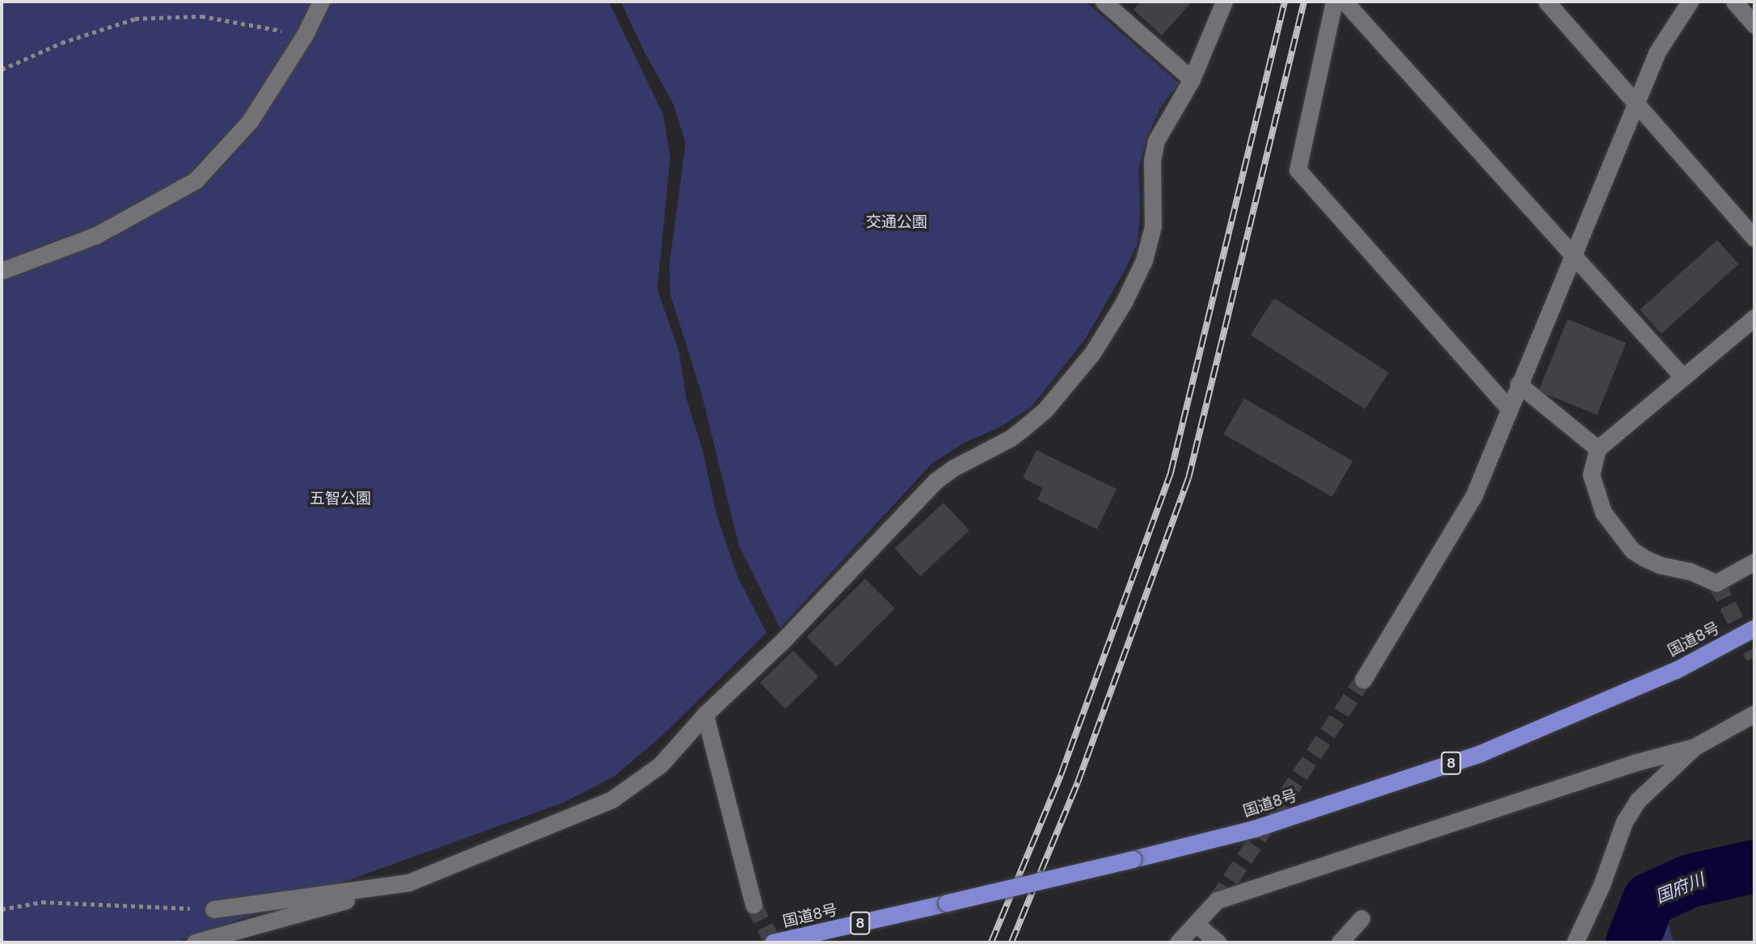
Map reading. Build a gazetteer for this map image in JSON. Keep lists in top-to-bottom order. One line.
{"streets":{"highway":["国道8号","8"]},"water":["国府川"],"parks":["交通公園","五智公園"]}
